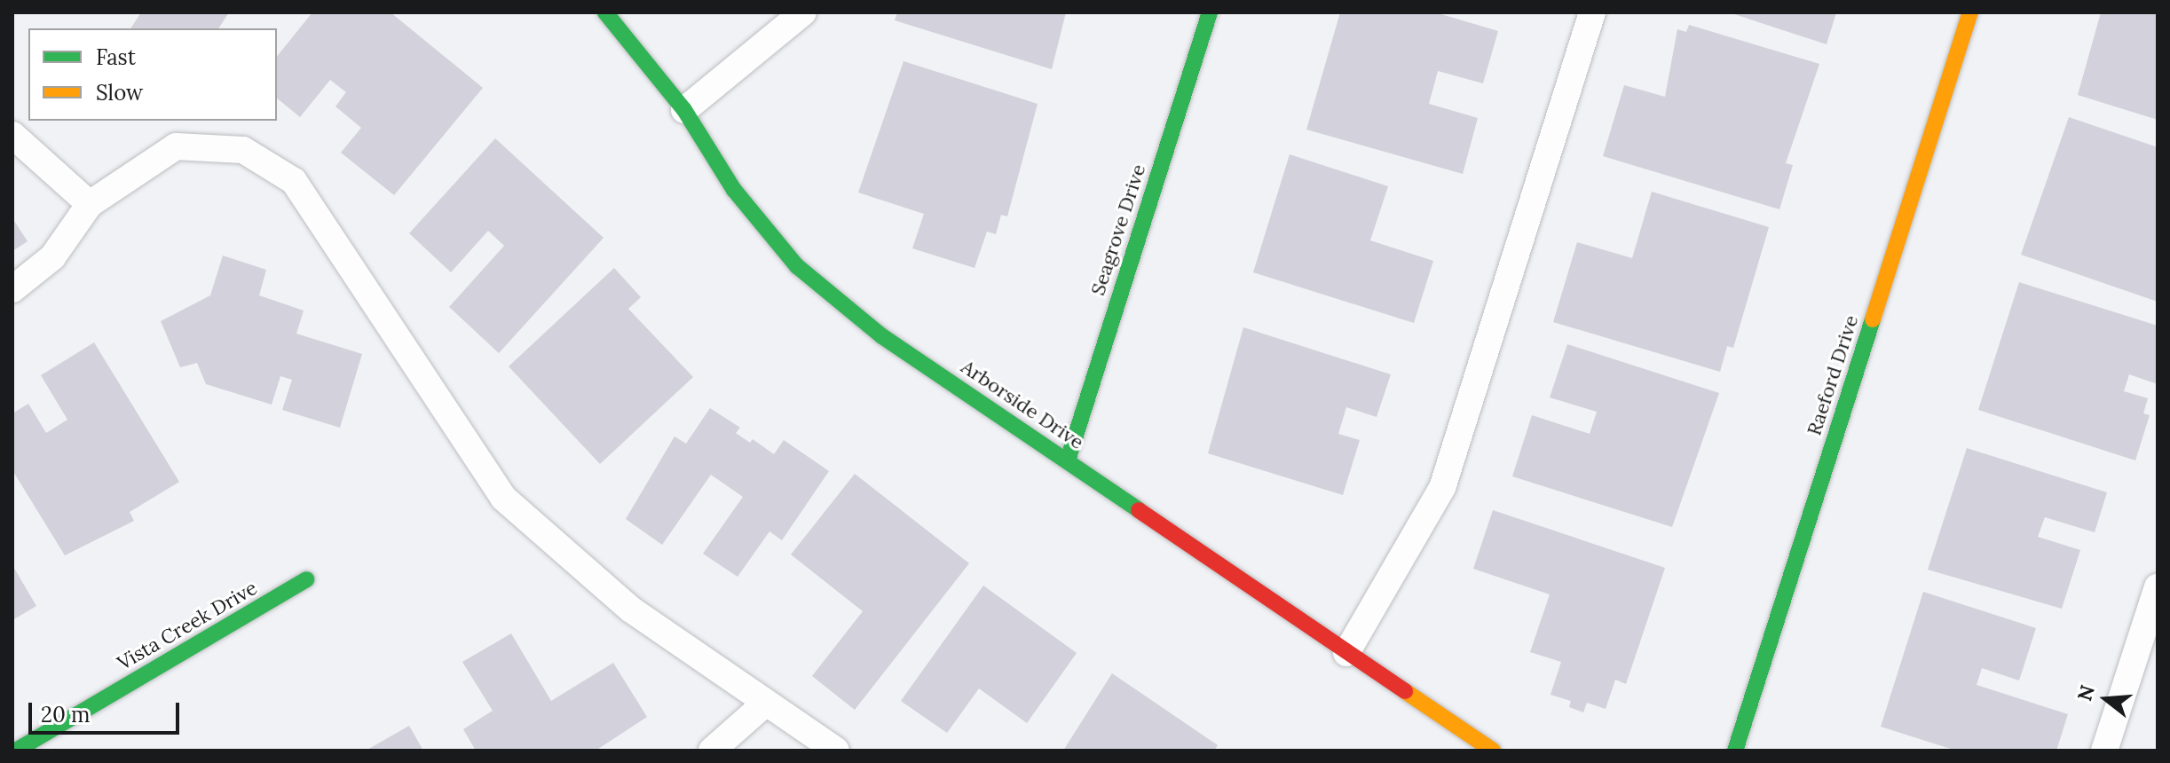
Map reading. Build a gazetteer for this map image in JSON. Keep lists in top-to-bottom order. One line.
{"streets":{"street":["Seagrove Drive","Raeford Drive","Arborside Drive","Vista Creek Drive"]},"crossings":[["Seagrove Drive","Arborside Drive"]],"legend":["Fast","Slow"],"scale_bar":"20 m","north":"left"}
